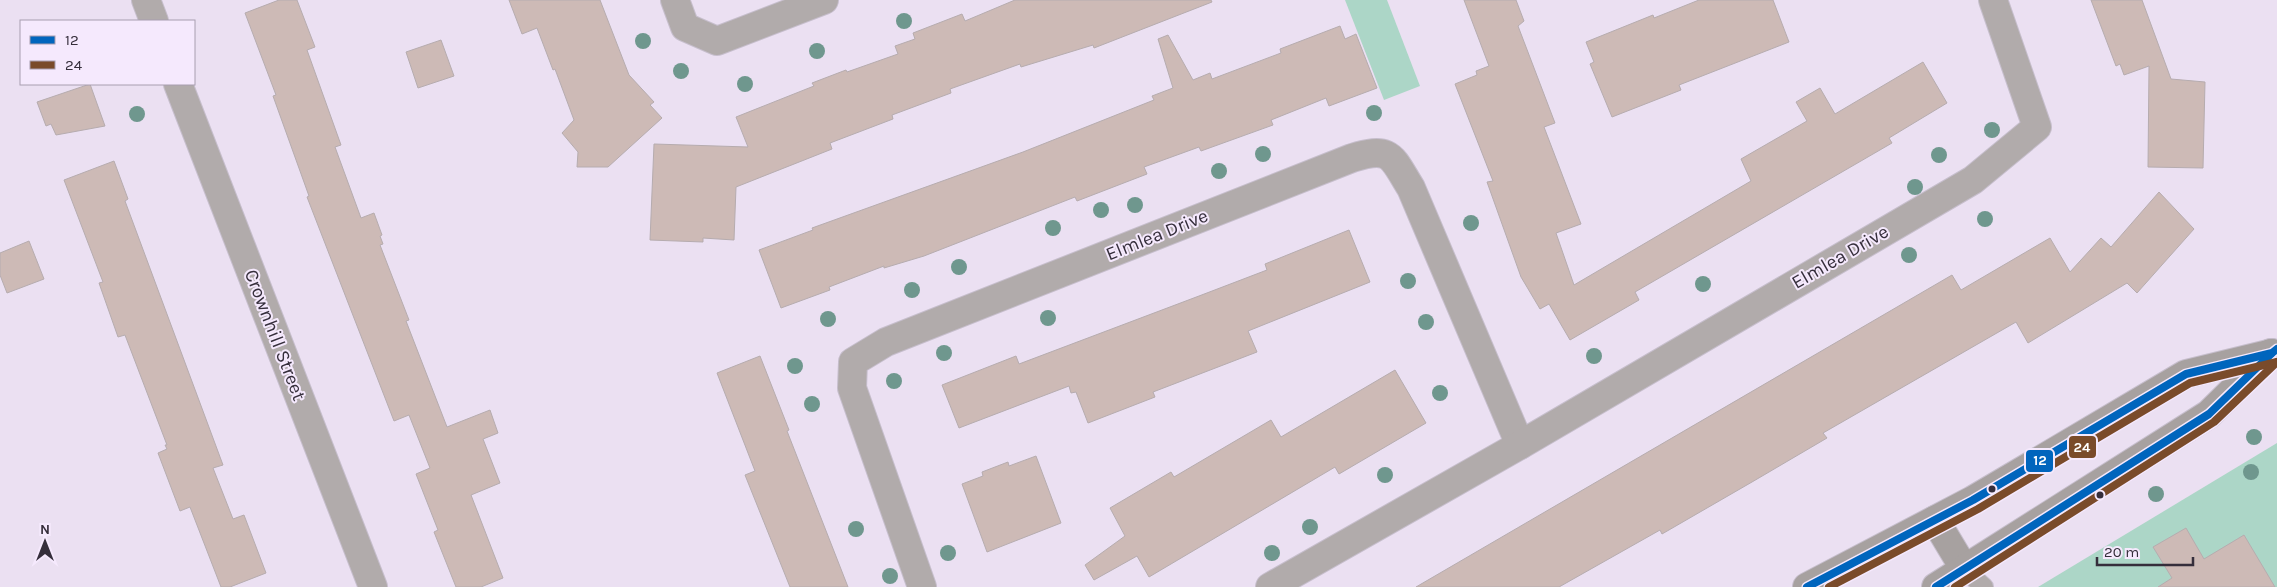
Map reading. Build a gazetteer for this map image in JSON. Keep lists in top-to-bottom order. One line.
{"streets":{"street":["Elmlea Drive","Crownhill Street"]},"lines":["transit line 12","transit line 24"],"legend":["12","24"],"scale_bar":"20 m","north":"top"}
